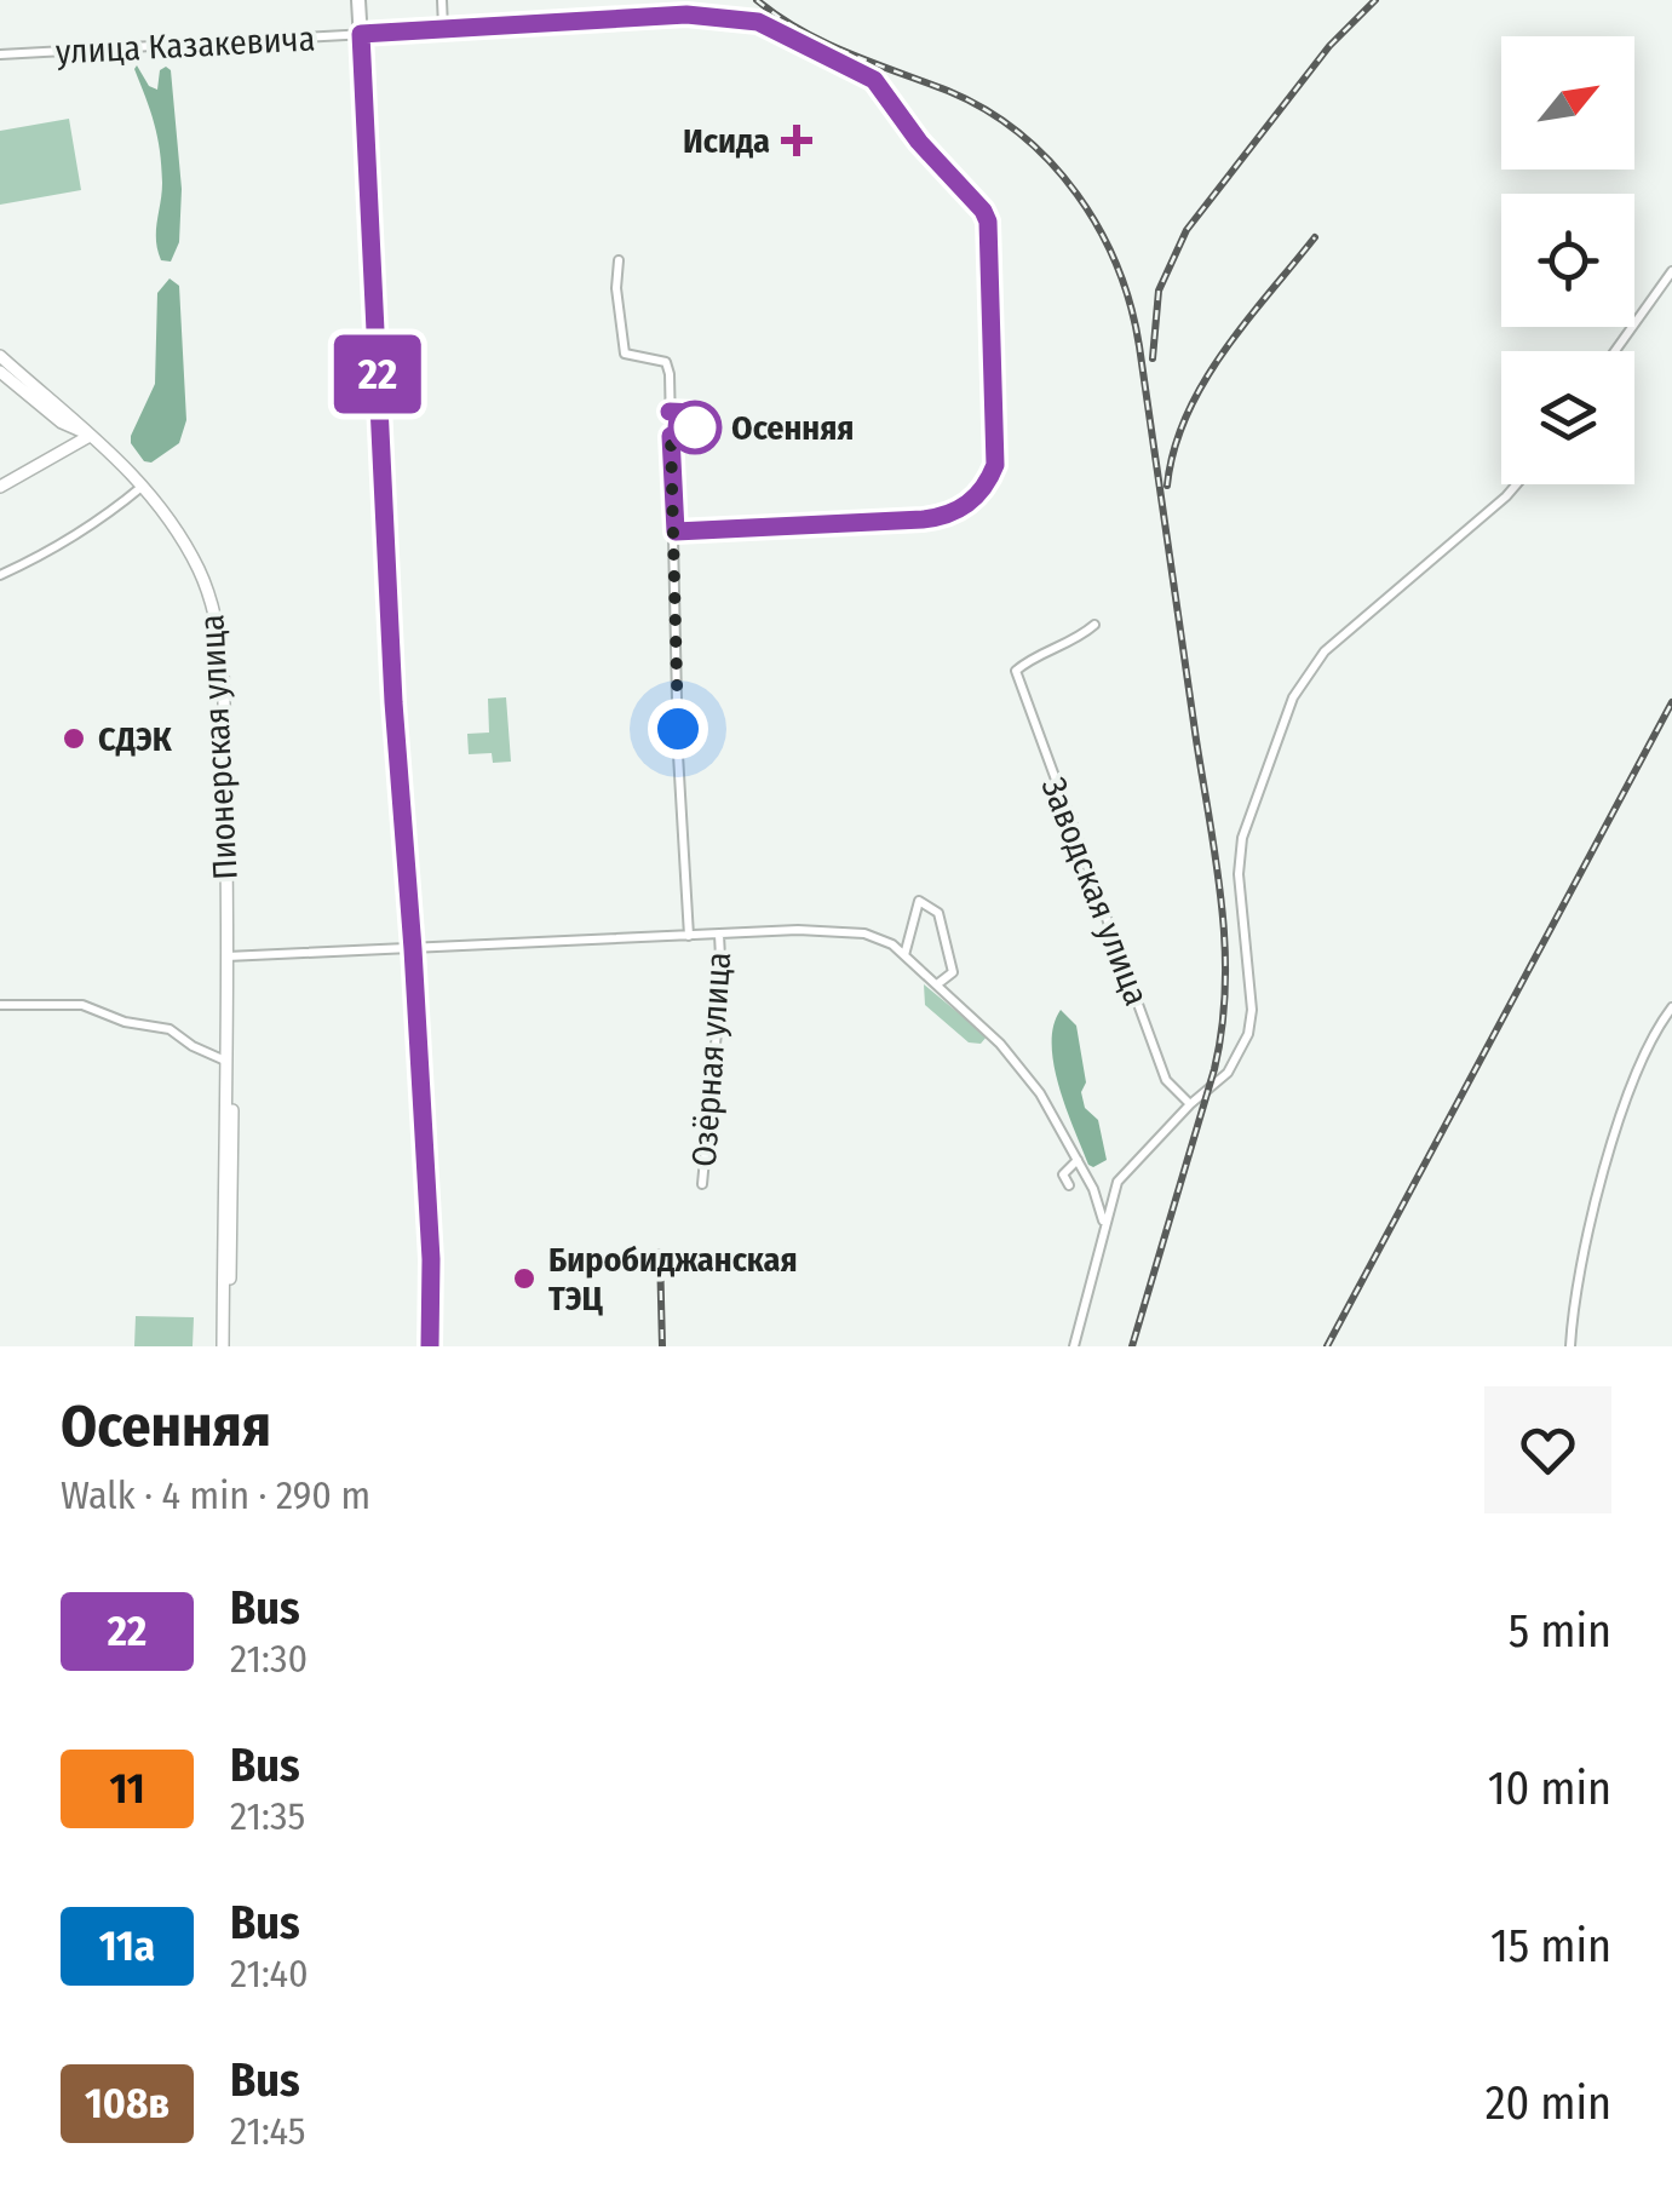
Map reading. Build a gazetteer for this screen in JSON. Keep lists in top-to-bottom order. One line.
{"streets":{"main road":["Пионерская улица"],"street":["улица Казакевича","Заводская улица","Озёрная улица"]},"crossings":[["улица Казакевича","Озёрная улица"]],"places":{"health":["Исида"],"other":["Осенняя","СДЭК","Биробиджанская ТЭЦ"]},"lines":["bus line 22"],"north":"top right","page":{"on_map":"22","heading":["Осенняя","Walk · 4 min · 290 m"],"list":[{"mark":"22","name":"Bus","note":"21:30","value":"5 min"},{"mark":"11","name":"Bus","note":"21:35","value":"10 min"},{"mark":"11а","name":"Bus","note":"21:40","value":"15 min"},{"mark":"108в","name":"Bus","note":"21:45","value":"20 min"}]}}
